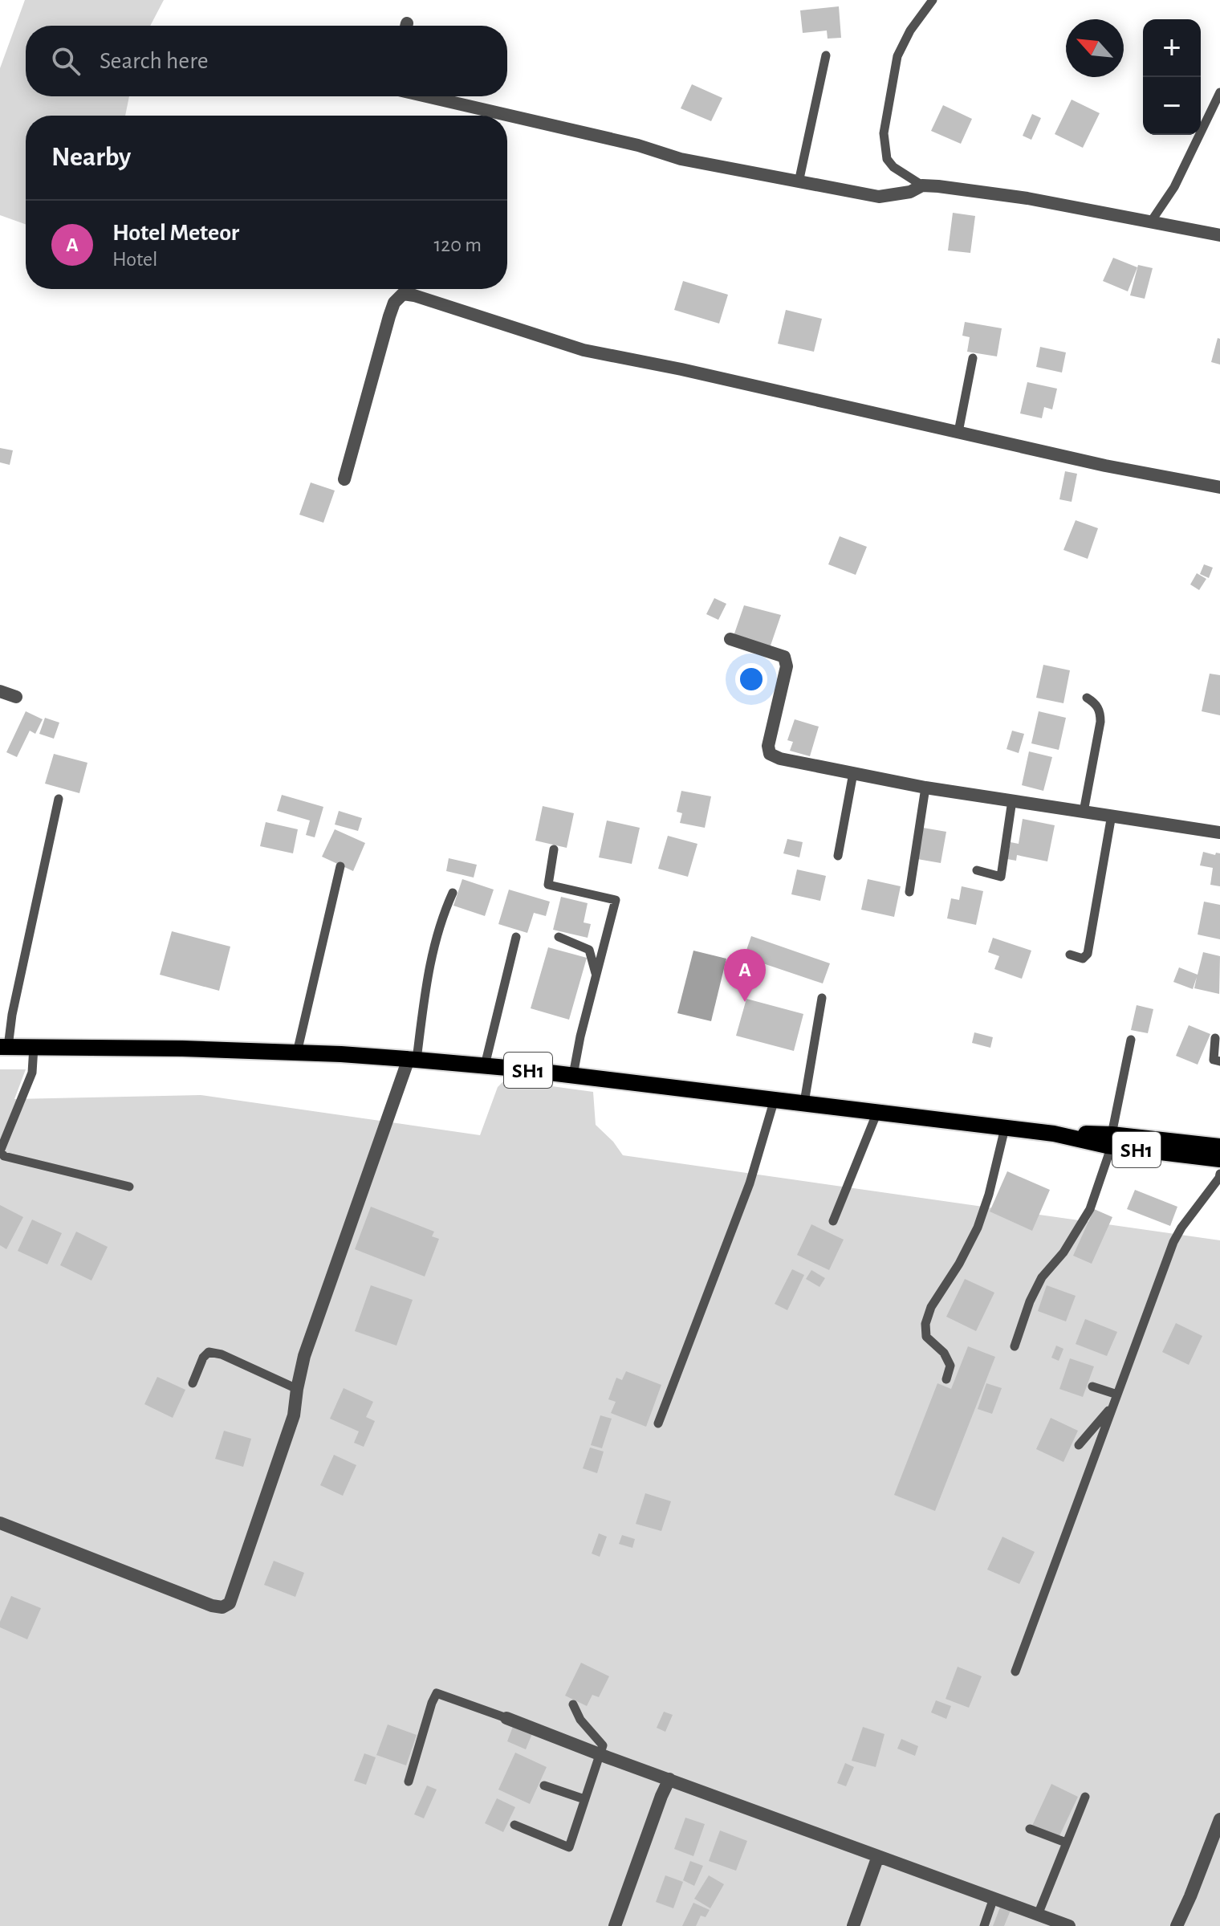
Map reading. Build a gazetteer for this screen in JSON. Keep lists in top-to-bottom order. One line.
{"streets":{"main road":["SH1"]},"north":"top left","page":{"map_buttons":["+","−"],"search":"Search here","heading":"Nearby","list":[{"mark":"A","name":"Hotel Meteor","note":"Hotel","value":"120 m"}],"pins":"A"}}
